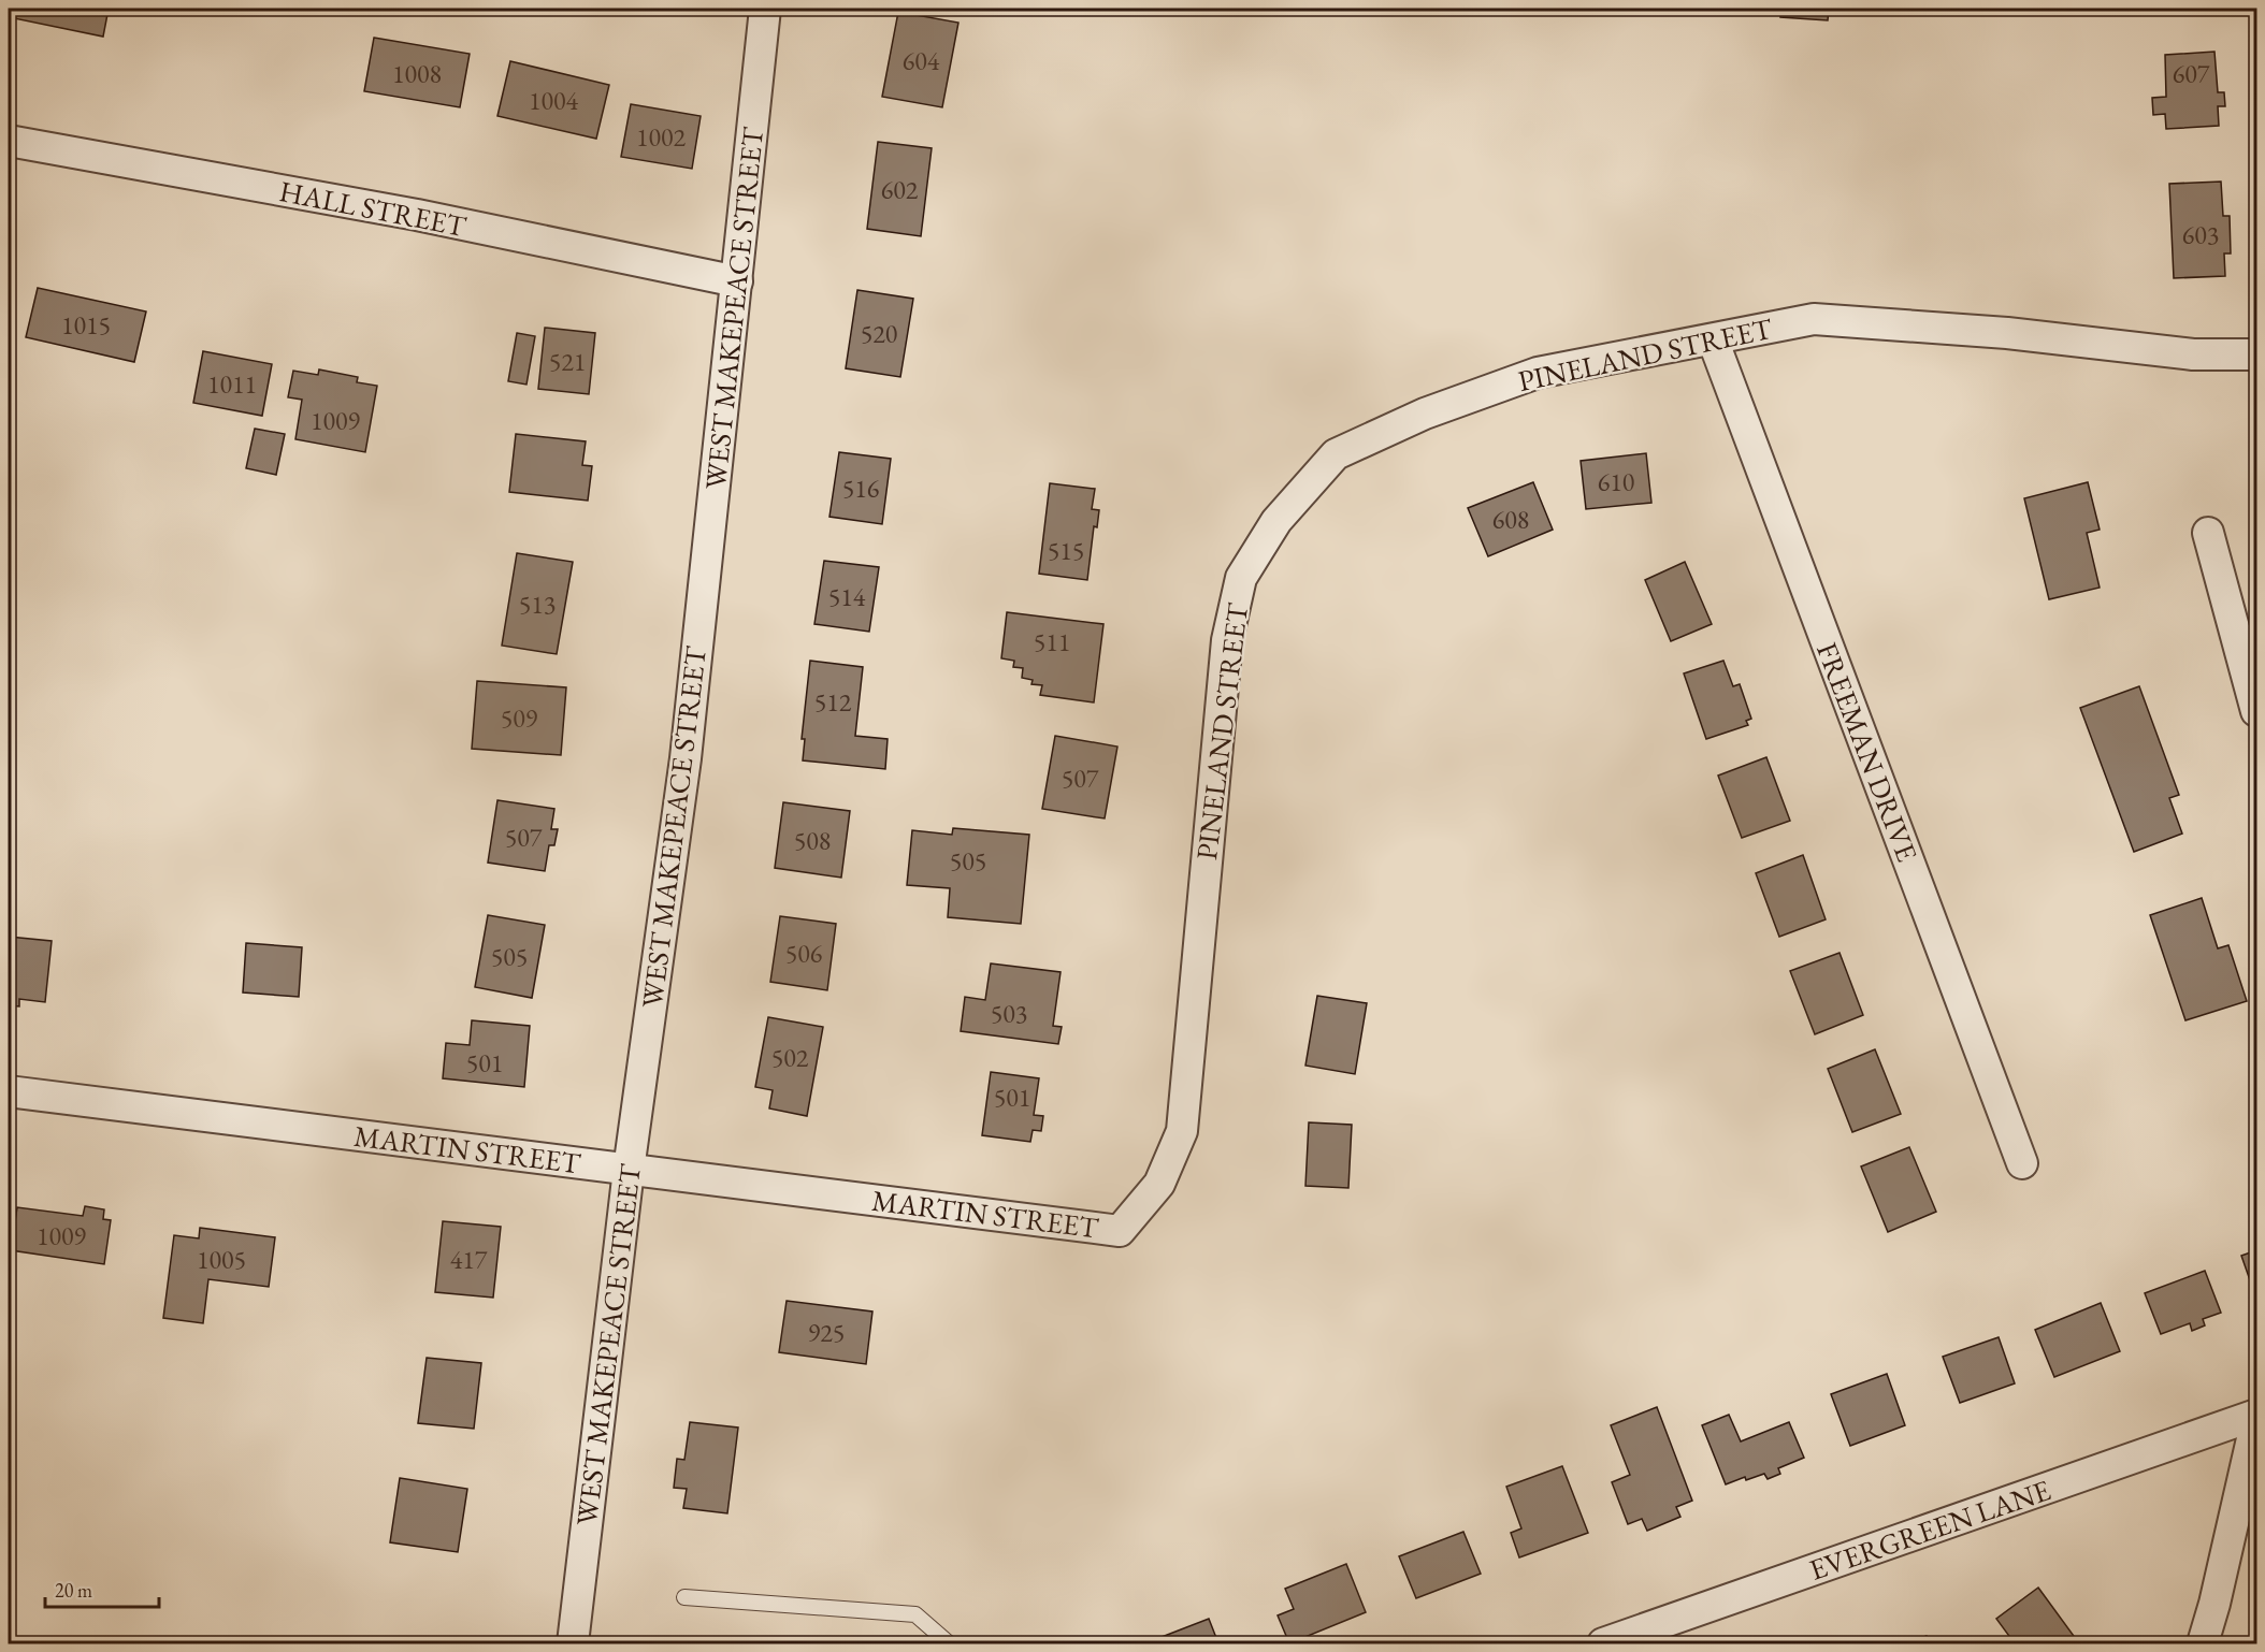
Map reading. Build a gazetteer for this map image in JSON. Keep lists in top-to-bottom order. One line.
{"streets":{"street":["HALL STREET","WEST MAKEPEACE STREET","PINELAND STREET","FREEMAN DRIVE","MARTIN STREET","EVERGREEN LANE"]},"crossings":[["HALL STREET","WEST MAKEPEACE STREET"],["WEST MAKEPEACE STREET","MARTIN STREET"],["PINELAND STREET","FREEMAN DRIVE"],["PINELAND STREET","MARTIN STREET"]],"house_numbers":["604","1008","607","1004","1002","602","603","1015","520","521","1011","1009","610","516","608","515","514","513","511","512","509","507","507","508","505","506","505","503","502","501","501","1009","1005","417","925"],"scale_bar":"20 m"}
